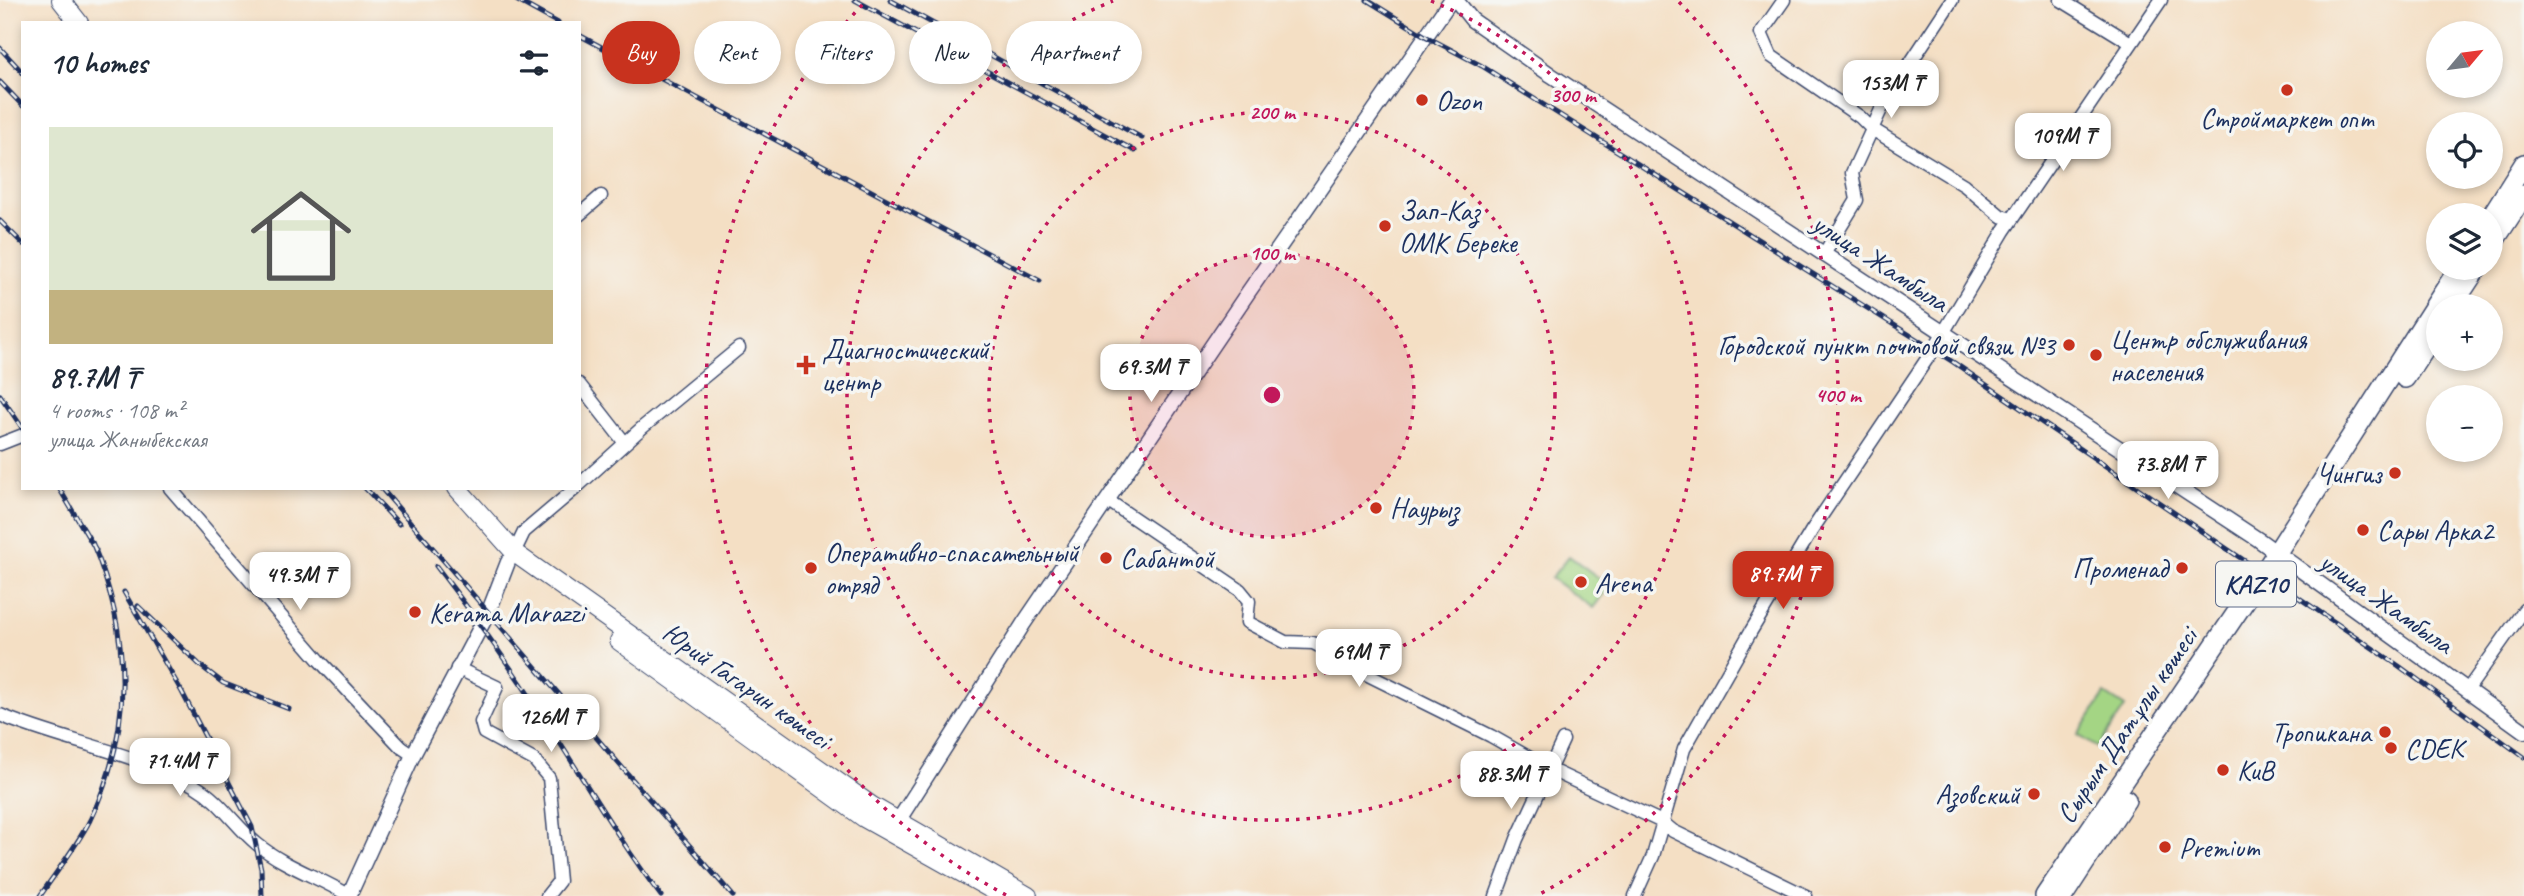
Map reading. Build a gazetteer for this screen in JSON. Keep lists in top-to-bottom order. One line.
{"streets":{"highway":["KAZ10","Сырым Датұлы көшесі"],"main road":["Юрий Гагарин көшесі"],"street":["улица Жамбыла"]},"crossings":[["улица Жамбыла","Сырым Датұлы көшесі"]],"places":{"other":["Строймаркет опт","Ozon","Зап-Каз ОМК Береке","Городской пункт почтовой связи №3","Центр обслуживания наcеления","Чингиз","Наурыз","Сары Арка2","Сабантой","Оперативно-спасательный отряд","Променад","Arena","Kerama Marazzi","Тропикана","CDEK","КиВ","Азовский","Premium"],"health":["Диагностический центр"]},"north":"top right","page":{"map_buttons":["+","−"],"chip":["Buy","Rent","Filters","New","Apartment"],"heading":"10 homes","price":["153M ₸","109M ₸","69.3M ₸","73.8M ₸","89.7M ₸","49.3M ₸","69M ₸","126M ₸","71.4M ₸","88.3M ₸"],"list":[{"name":"89.7M ₸","note":"4 rooms · 108 m² · улица Жаныбекская"}]},"rings":["300 m","200 m","100 m","400 m"]}
